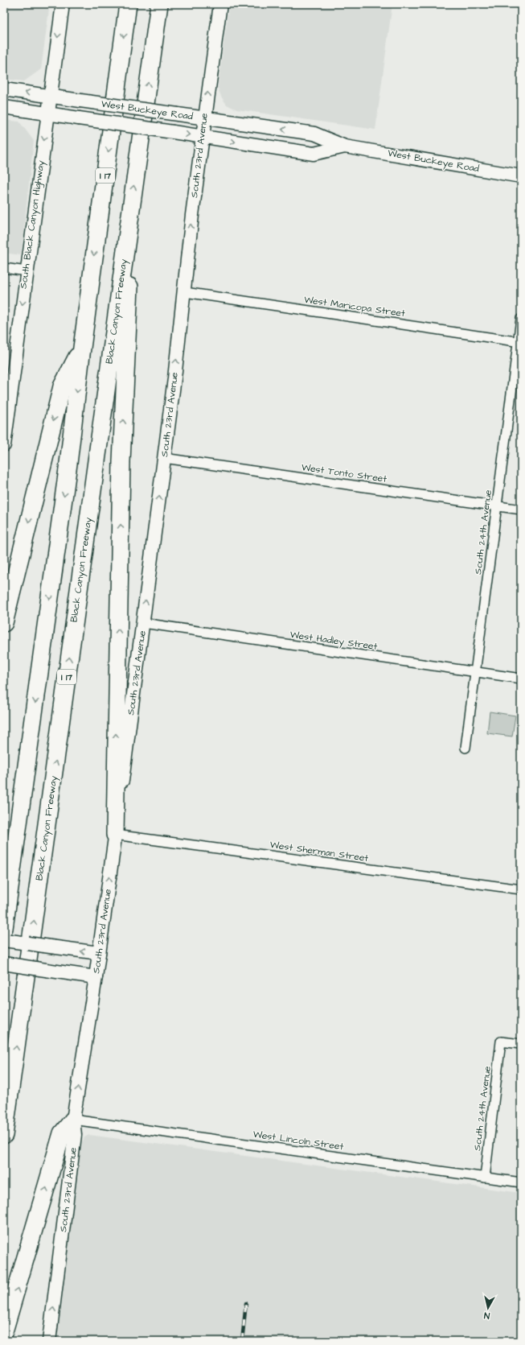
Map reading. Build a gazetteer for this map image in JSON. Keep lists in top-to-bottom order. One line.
{"streets":{"highway":["I 17","Black Canyon Freeway"],"main road":["West Buckeye Road","South 23rd Avenue","South Black Canyon Highway"],"street":["West Maricopa Street","West Tonto Street","South 24th Avenue","West Hadley Street","West Sherman Street","West Lincoln Street"]},"crossings":[["West Buckeye Road","South 23rd Avenue"],["West Buckeye Road","South Black Canyon Highway"],["South 23rd Avenue","West Maricopa Street"],["South 23rd Avenue","West Tonto Street"],["South 23rd Avenue","West Hadley Street"],["South 23rd Avenue","West Sherman Street"],["South 23rd Avenue","West Lincoln Street"],["West Maricopa Street","South 24th Avenue"],["West Tonto Street","South 24th Avenue"],["South 24th Avenue","West Hadley Street"],["South 24th Avenue","West Lincoln Street"]],"one_way":["South 23rd Avenue","South Black Canyon Highway"],"north":"bottom"}
